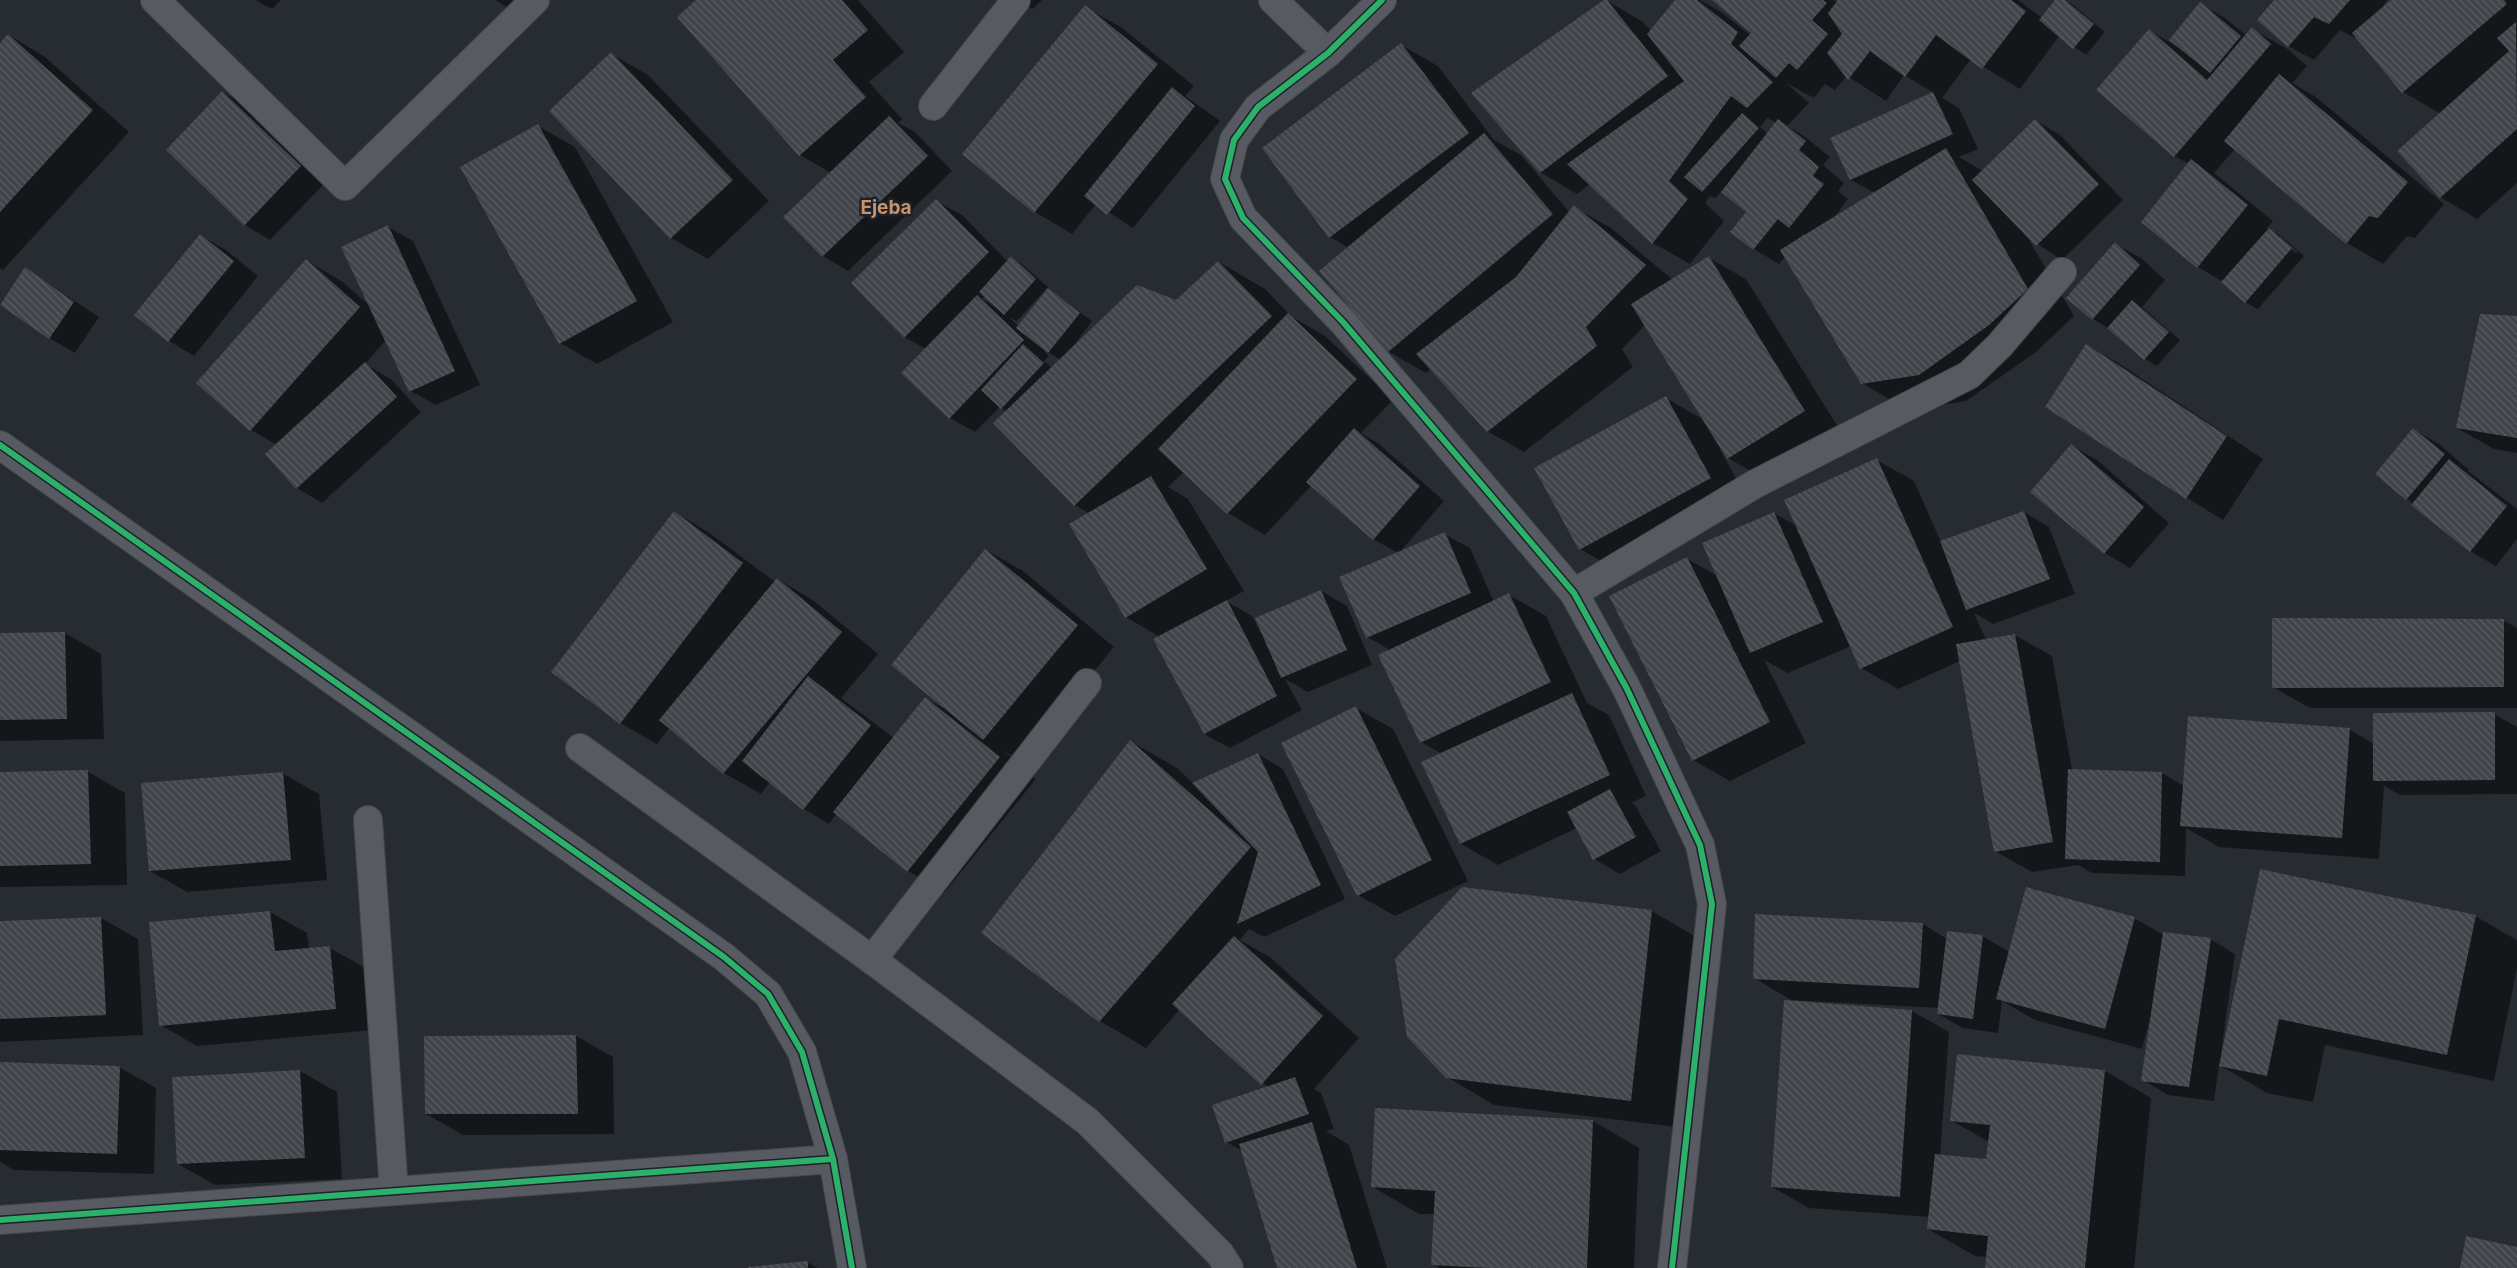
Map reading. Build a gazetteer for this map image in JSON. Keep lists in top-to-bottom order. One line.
{"districts":["Ejeba"]}
